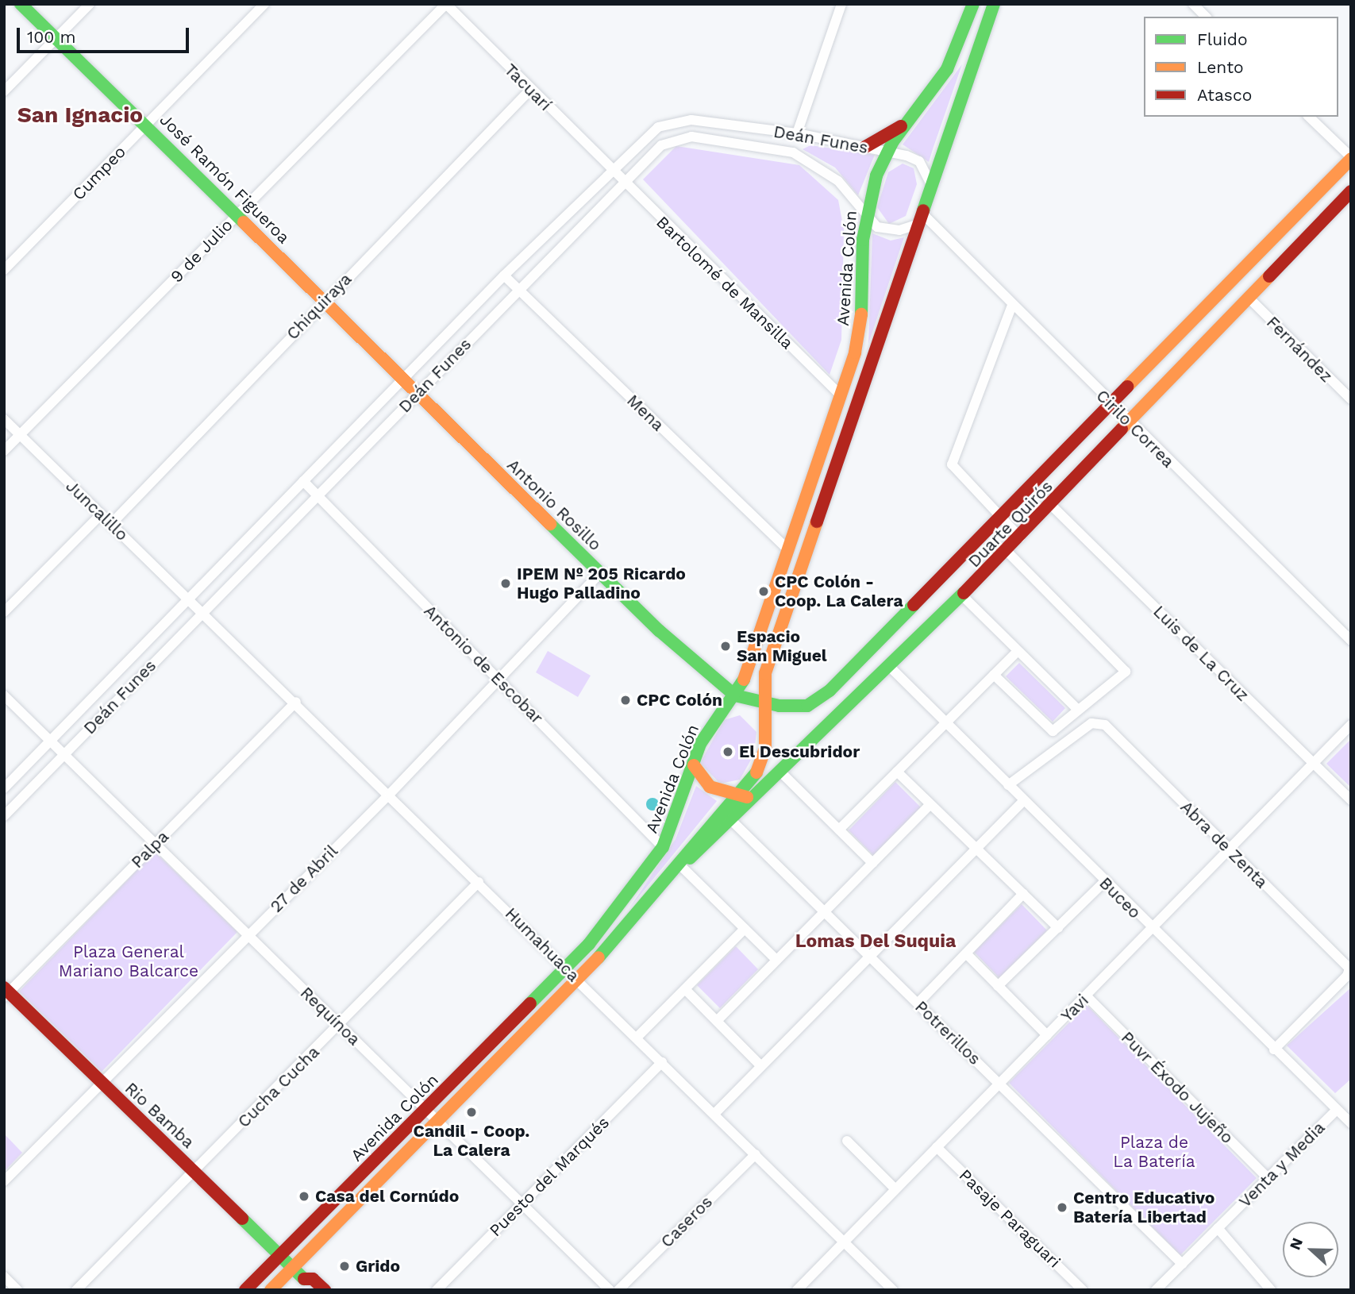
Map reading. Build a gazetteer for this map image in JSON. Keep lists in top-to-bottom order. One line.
{"streets":{"main road":["José Ramón Figueroa","Avenida Colón","Antonio Rosillo","Duarte Quirós","Rio Bamba"],"street":["Tacuarí","Deán Funes","Cumpeo","9 de Julio","Bartolomé de Mansilla","Chiquiraya","Fernández","Mena","Cirilo Correa","Juncalillo","Luis de La Cruz","Antonio de Escobar","Abra de Zenta","Palpa","27 de Abril","Buceo","Humahuaca","Yavi","Requínoa","Potrerillos","Cucha Cucha","Puvr Éxodo Jujeño","Venta y Media","Puesto del Marqués","Pasaje Paraguari","Caseros"]},"crossings":[["Tacuarí","Deán Funes"],["Tacuarí","9 de Julio"],["Tacuarí","Bartolomé de Mansilla"],["Tacuarí","Chiquiraya"],["Deán Funes","José Ramón Figueroa"],["Deán Funes","Avenida Colón"],["Deán Funes","Bartolomé de Mansilla"],["Deán Funes","Mena"],["Deán Funes","Cirilo Correa"],["Deán Funes","Antonio Rosillo"],["Deán Funes","Juncalillo"],["Deán Funes","Antonio de Escobar"],["Deán Funes","Humahuaca"],["Deán Funes","Requínoa"],["Cumpeo","José Ramón Figueroa"],["José Ramón Figueroa","9 de Julio"],["José Ramón Figueroa","Chiquiraya"],["José Ramón Figueroa","Antonio Rosillo"],["9 de Julio","Juncalillo"],["Avenida Colón","Bartolomé de Mansilla"],["Avenida Colón","Mena"],["Avenida Colón","Cirilo Correa"],["Avenida Colón","Antonio Rosillo"],["Avenida Colón","Duarte Quirós"],["Avenida Colón","Antonio de Escobar"],["Avenida Colón","Humahuaca"],["Avenida Colón","Requínoa"],["Avenida Colón","Rio Bamba"],["Chiquiraya","Juncalillo"],["Fernández","Duarte Quirós"],["Cirilo Correa","Duarte Quirós"],["Antonio Rosillo","Duarte Quirós"],["Antonio Rosillo","27 de Abril"],["Juncalillo","Humahuaca"],["Duarte Quirós","Luis de La Cruz"],["Duarte Quirós","Buceo"],["Duarte Quirós","Potrerillos"],["Luis de La Cruz","Yavi"],["Antonio de Escobar","27 de Abril"],["Abra de Zenta","Buceo"],["Abra de Zenta","Yavi"],["Palpa","Humahuaca"],["Palpa","Requínoa"],["Palpa","Rio Bamba"],["27 de Abril","Humahuaca"],["27 de Abril","Requínoa"],["27 de Abril","Rio Bamba"],["Buceo","Yavi"],["Buceo","Venta y Media"],["Humahuaca","Yavi"],["Humahuaca","Cucha Cucha"],["Humahuaca","Puesto del Marqués"],["Humahuaca","Caseros"],["Yavi","Potrerillos"],["Yavi","Puvr Éxodo Jujeño"],["Yavi","Pasaje Paraguari"],["Requínoa","Cucha Cucha"],["Requínoa","Puesto del Marqués"],["Potrerillos","Venta y Media"],["Cucha Cucha","Rio Bamba"],["Puvr Éxodo Jujeño","Venta y Media"]],"districts":["San Ignacio","Lomas Del Suquia"],"parks":["Plaza General Mariano Balcarce","Plaza de La Batería"],"places":["IPEM Nº 205 Ricardo Hugo Palladino","CPC Colón - Coop. La Calera","Espacio San Miguel","CPC Colón","El Descubridor","Candil - Coop. La Calera","Casa del Cornúdo","Centro Educativo Batería Libertad","Grido"],"legend":["Fluido","Lento","Atasco"],"scale_bar":"100 m","north":"left"}
